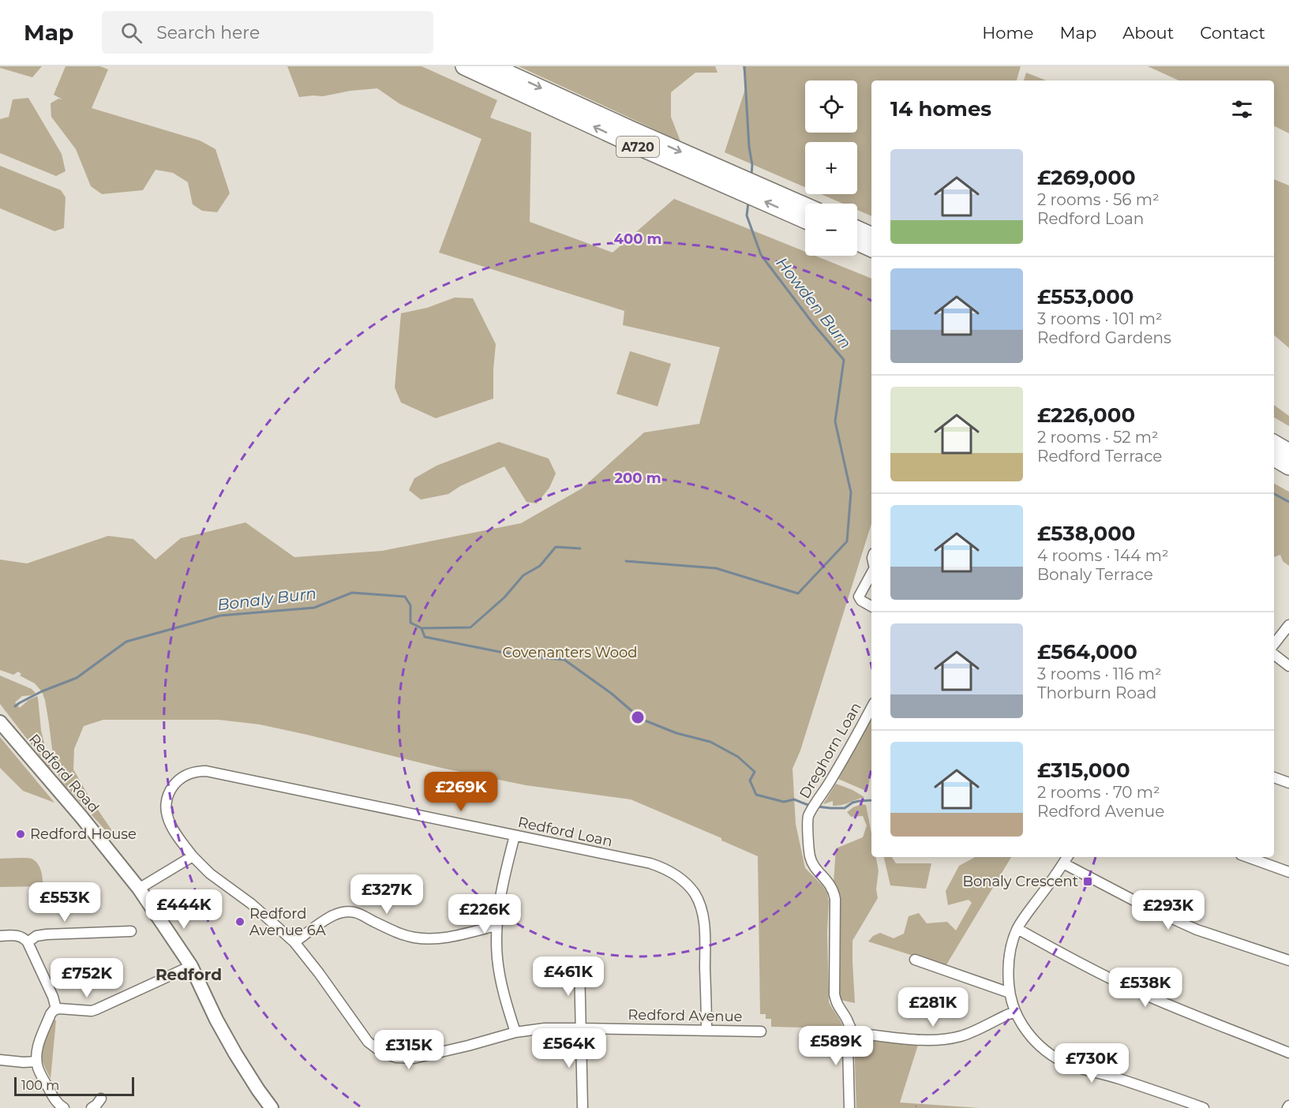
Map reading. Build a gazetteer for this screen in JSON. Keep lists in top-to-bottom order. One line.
{"streets":{"highway":["A720"],"main road":["Redford Road"],"street":["Dreghorn Loan","Redford Loan","Redford Avenue"]},"crossings":[["Redford Loan","Redford Avenue"]],"districts":["Redford"],"water":["Howden Burn","Bonaly Burn"],"parks":["Covenanters Wood"],"places":{"other":["Redford House","Redford Avenue 6A"],"transit":["Bonaly Crescent"]},"scale_bar":"100 m","page":{"header":"Map","search":"Search here","nav":["Home","Map","About","Contact"],"map_buttons":["+","−"],"heading":"14 homes","list":[{"name":"£269,000","note":"2 rooms · 56 m² · Redford Loan"},{"name":"£553,000","note":"3 rooms · 101 m² · Redford Gardens"},{"name":"£226,000","note":"2 rooms · 52 m² · Redford Terrace"},{"name":"£538,000","note":"4 rooms · 144 m² · Bonaly Terrace"},{"name":"£564,000","note":"3 rooms · 116 m² · Thorburn Road"},{"name":"£315,000","note":"2 rooms · 70 m² · Redford Avenue"}],"price":["£269K","£327K","£553K","£444K","£293K","£226K","£461K","£752K","£538K","£281K","£589K","£564K","£315K","£730K"],"scale":"100 m"},"rings":["400 m","200 m"]}
